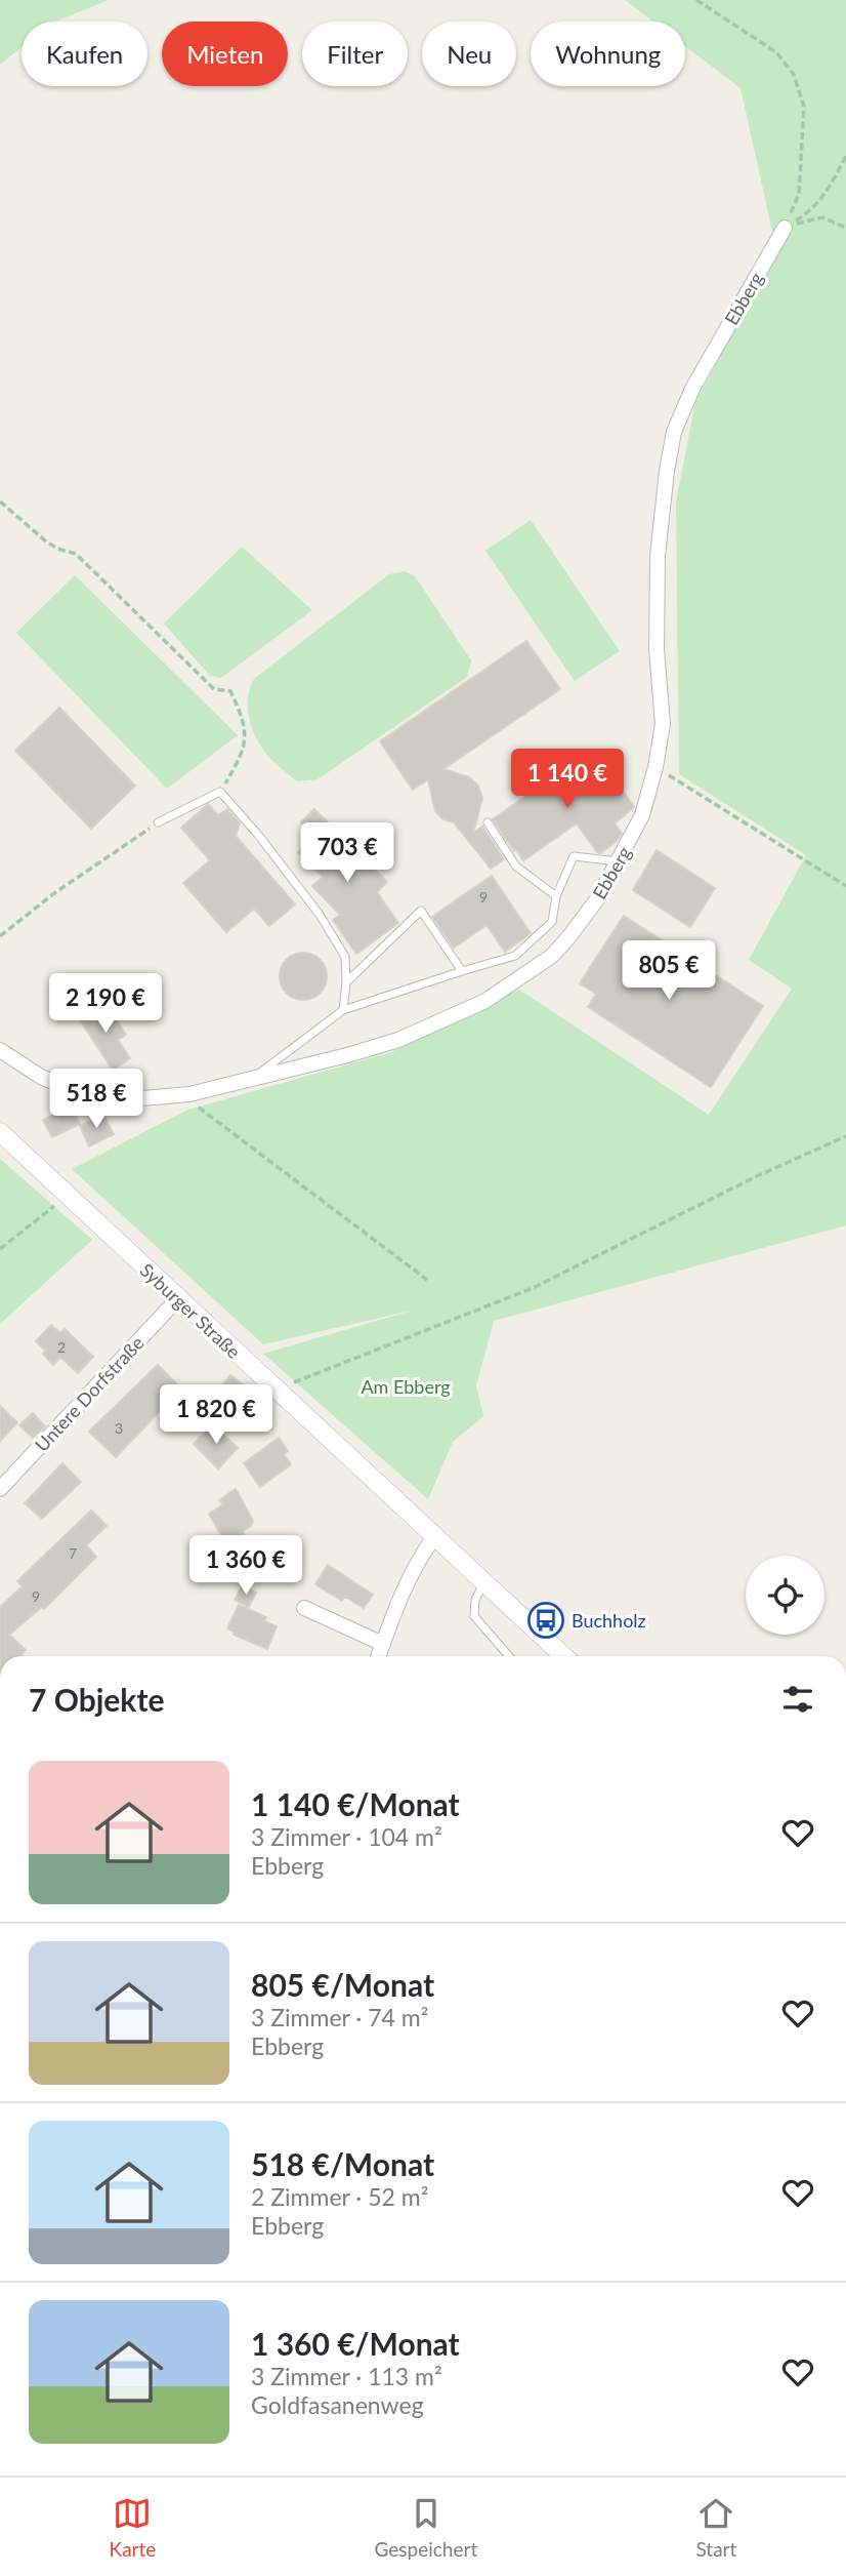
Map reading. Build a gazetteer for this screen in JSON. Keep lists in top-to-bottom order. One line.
{"streets":{"street":["Ebberg","Syburger Straße","Untere Dorfstraße"]},"crossings":[["Syburger Straße","Untere Dorfstraße"]],"parks":["Am Ebberg"],"places":{"bus stop":["Buchholz"]},"house_numbers":["9","2","3","7","9"],"page":{"chip":["Kaufen","Mieten","Filter","Neu","Wohnung"],"price":["1 140 €","703 €","805 €","2 190 €","518 €","1 820 €","1 360 €"],"heading":"7 Objekte","list":[{"name":"1 140 €/Monat","note":"3 Zimmer · 104 m² · Ebberg"},{"name":"805 €/Monat","note":"3 Zimmer · 74 m² · Ebberg"},{"name":"518 €/Monat","note":"2 Zimmer · 52 m² · Ebberg"},{"name":"1 360 €/Monat","note":"3 Zimmer · 113 m² · Goldfasanenweg"}],"tabs":["Karte","Gespeichert","Start"]}}
